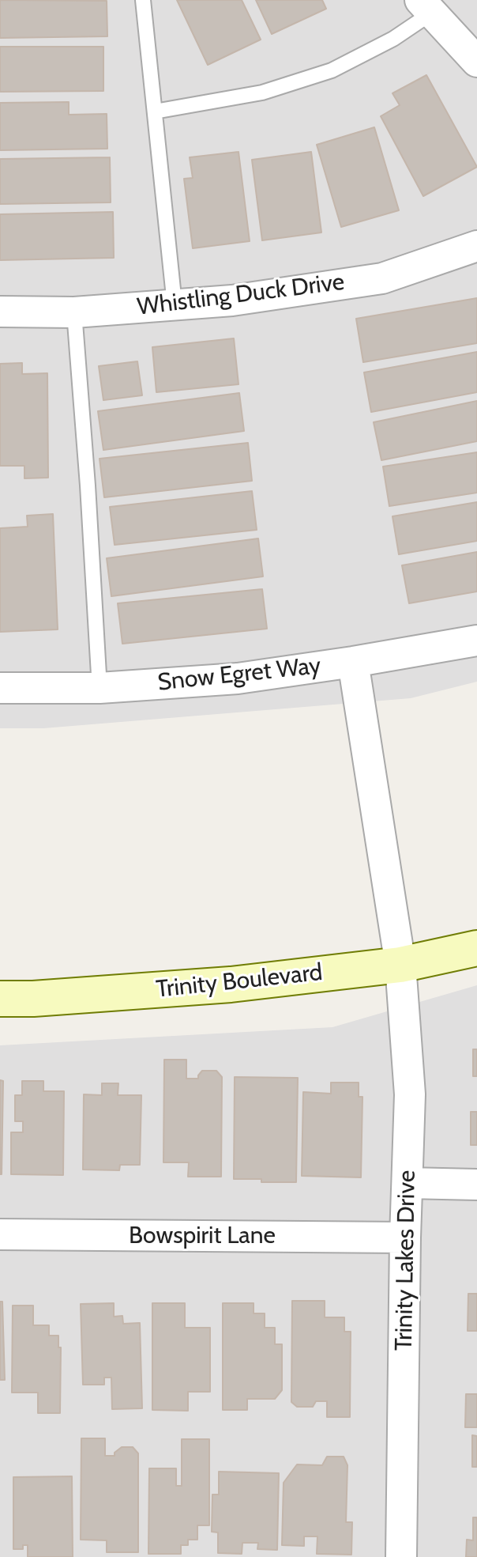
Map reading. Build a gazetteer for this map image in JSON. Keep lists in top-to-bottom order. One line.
{"streets":{"main road":["Trinity Boulevard"],"street":["Whistling Duck Drive","Snow Egret Way","Bowspirit Lane","Trinity Lakes Drive"]},"crossings":[["Snow Egret Way","Trinity Lakes Drive"],["Trinity Boulevard","Trinity Lakes Drive"],["Bowspirit Lane","Trinity Lakes Drive"]]}
